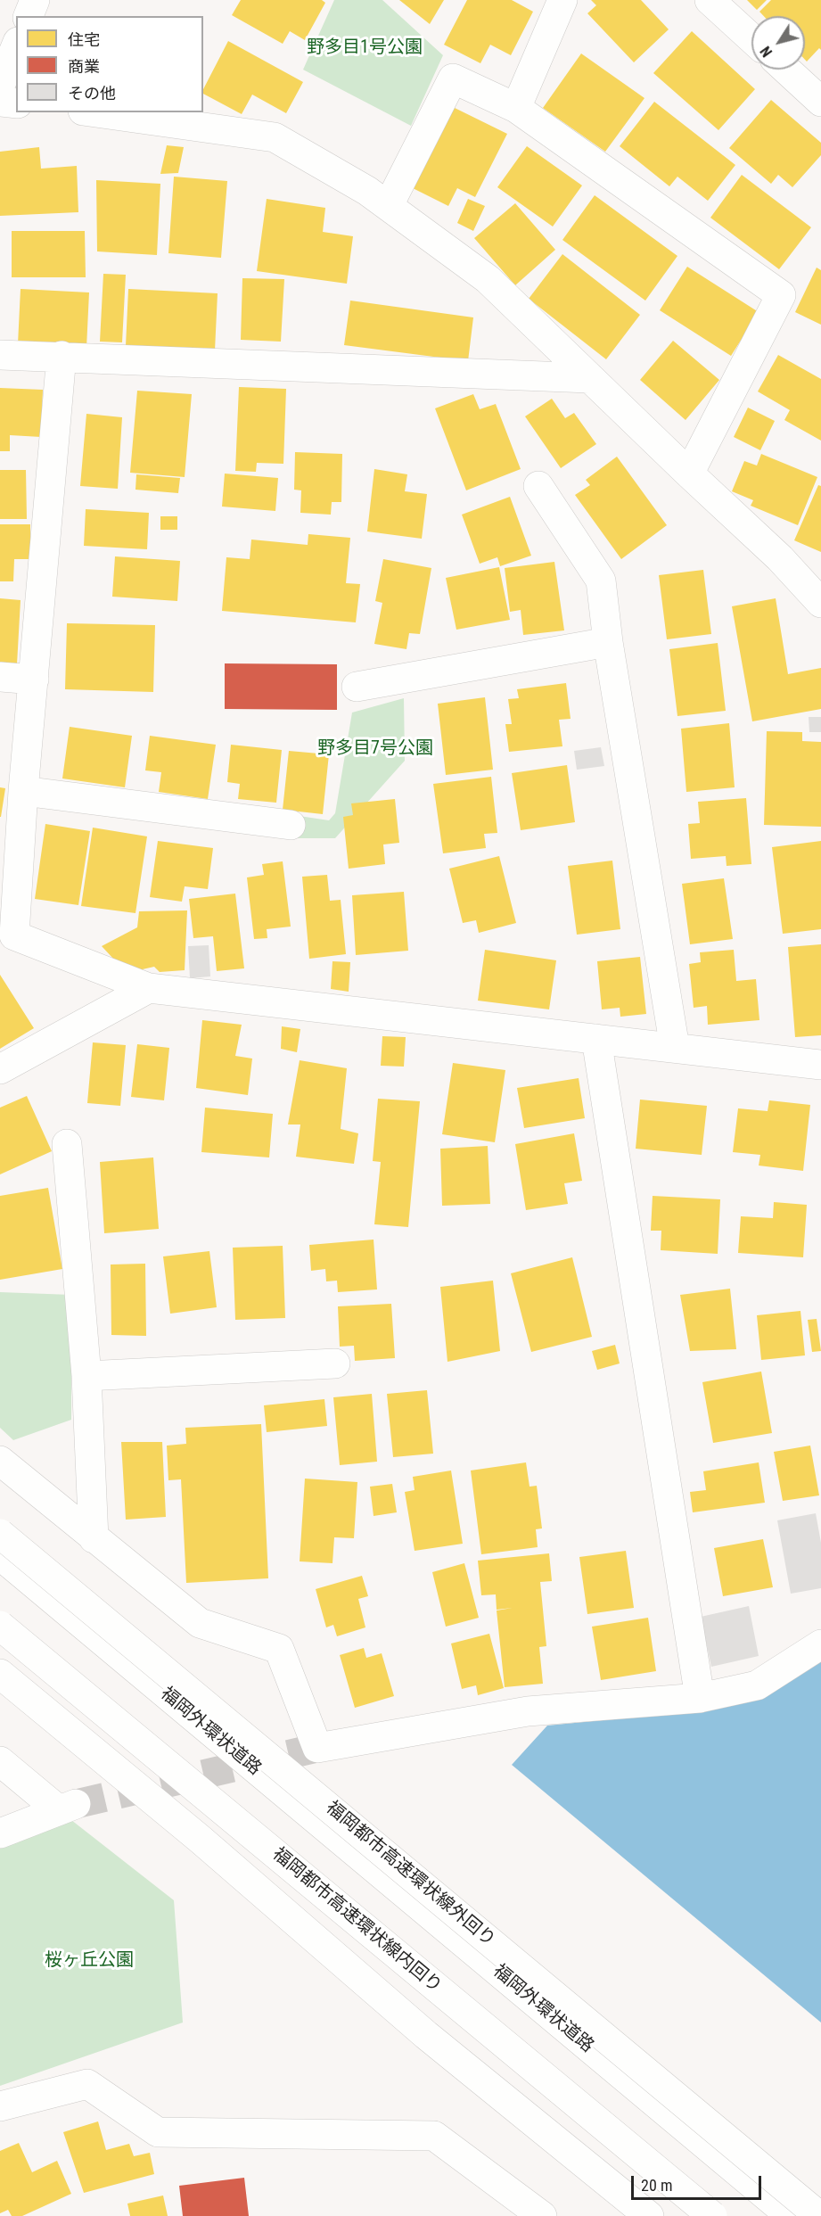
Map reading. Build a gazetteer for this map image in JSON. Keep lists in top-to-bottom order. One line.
{"streets":{"main road":["福岡外環状道路","福岡都市高速環状線外回り","福岡都市高速環状線内回り"]},"parks":["野多目1号公園","野多目7号公園","桜ヶ丘公園"],"legend":["住宅","商業","その他"],"scale_bar":"20 m","north":"bottom left"}
